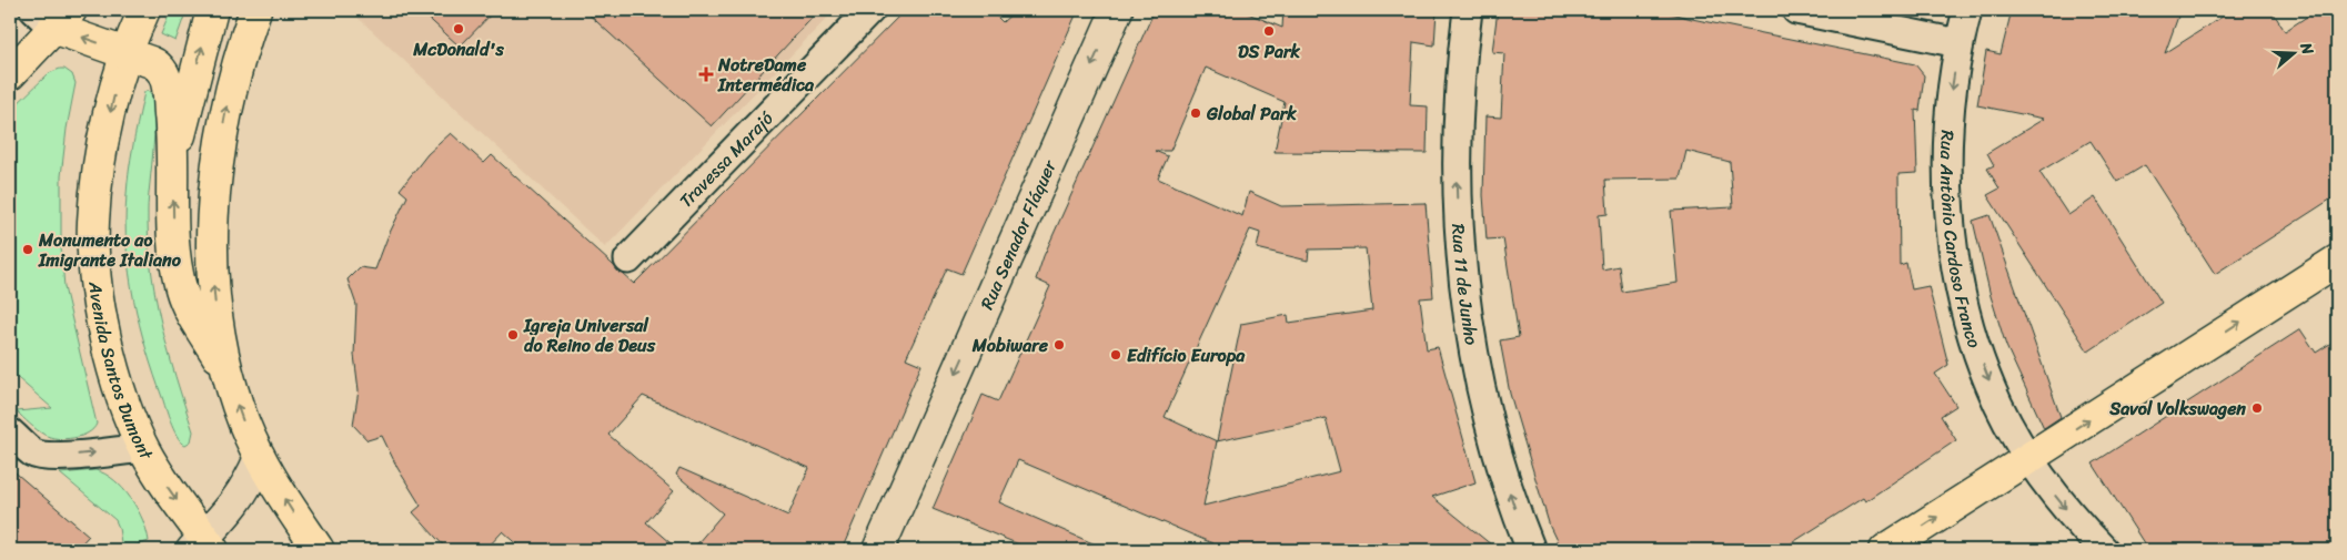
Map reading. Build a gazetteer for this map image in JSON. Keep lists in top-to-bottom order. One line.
{"streets":{"main road":["Avenida Santos Dumont"],"street":["Travessa Marajó","Rua Senador Fláquer","Rua Antônio Cardoso Franco","Rua 11 de Junho"]},"one_way":["Rua Senador Fláquer","Rua Antônio Cardoso Franco","Rua 11 de Junho"],"places":{"other":["McDonald's","DS Park","Global Park","Monumento ao Imigrante Italiano","Igreja Universal do Reino de Deus","Mobiware","Edifício Europa","Savol Volkswagen"],"health":["NotreDame Intermédica"]},"north":"right"}
